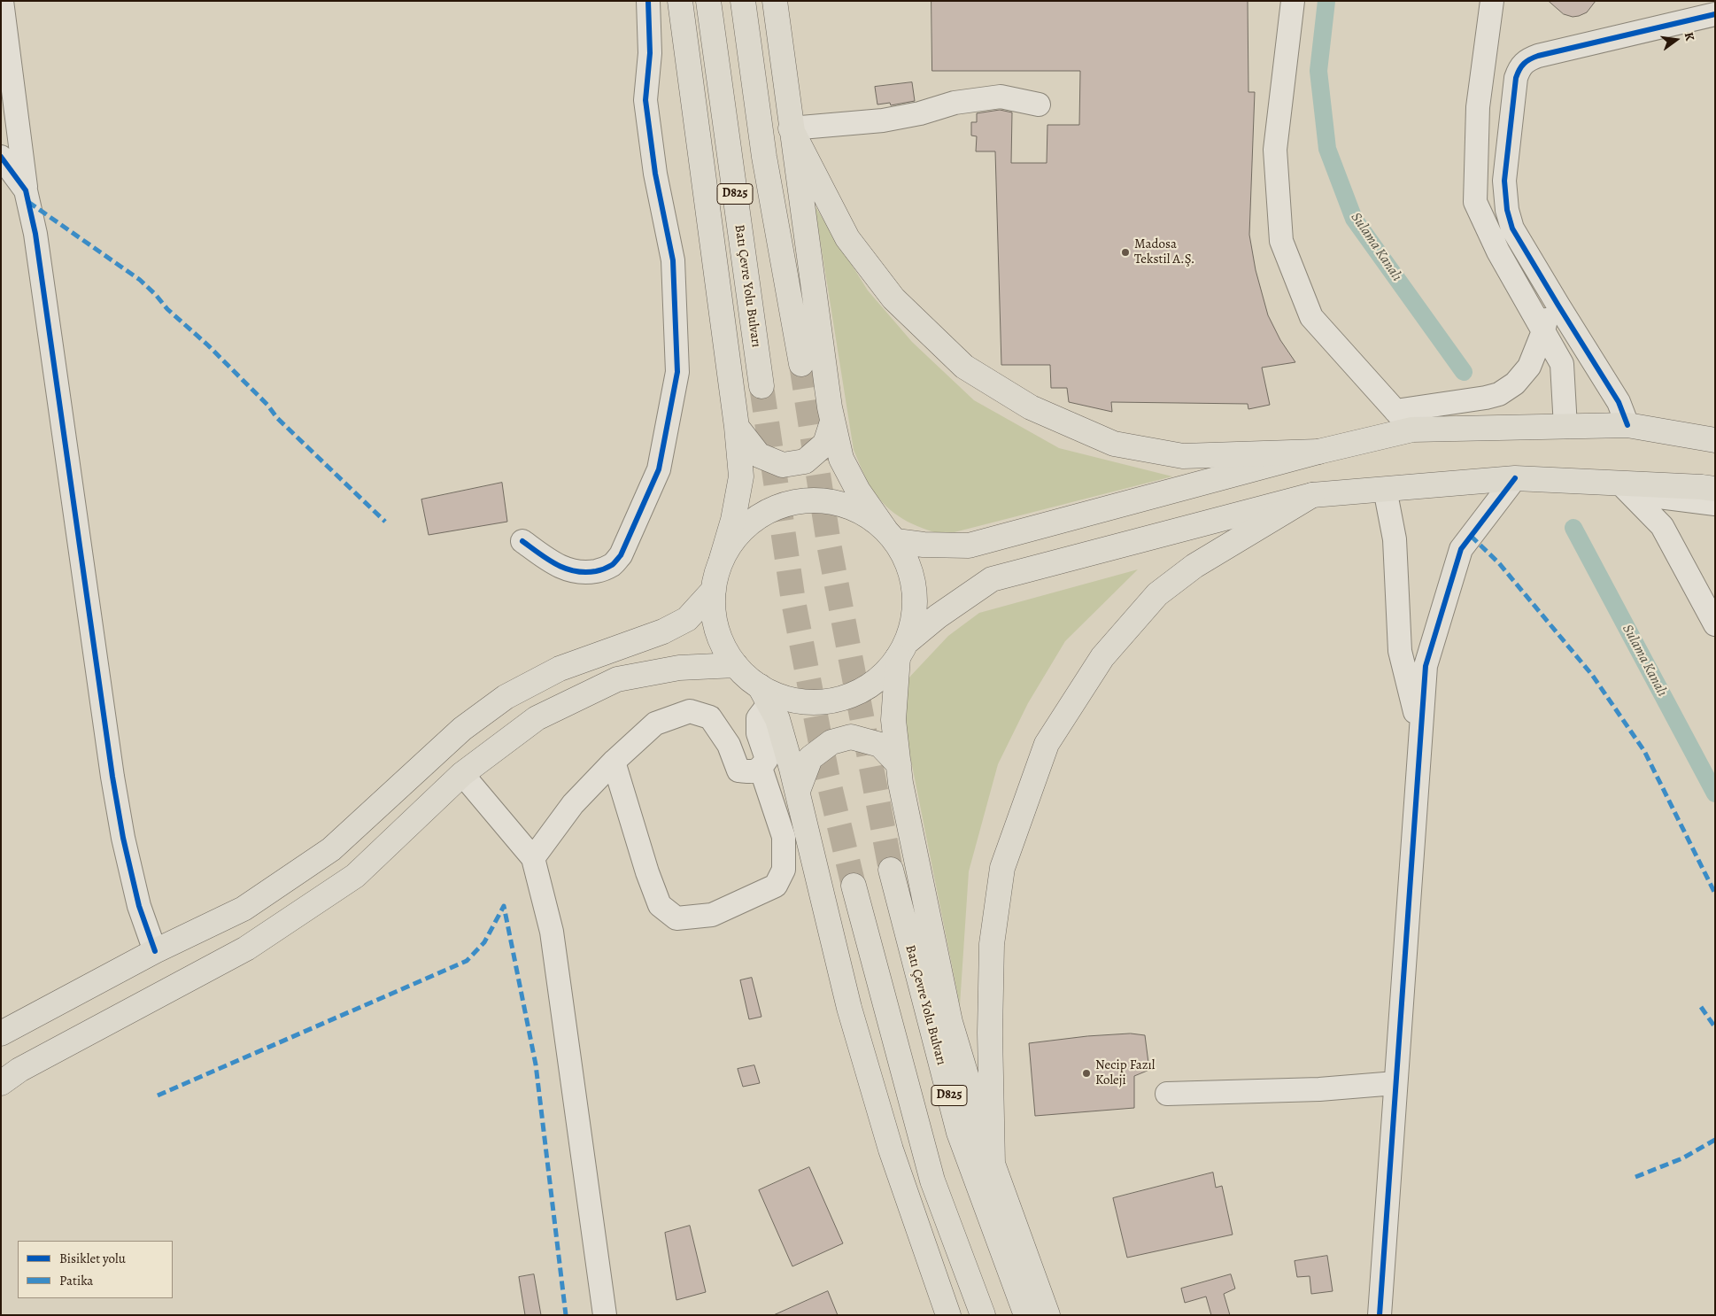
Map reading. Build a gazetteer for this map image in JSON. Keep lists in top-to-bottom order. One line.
{"streets":{"main road":["D825","Batı Çevre Yolu Bulvarı"]},"water":["Sulama Kanalı"],"places":["Madosa Tekstil A.Ş.","Necip Fazıl Koleji"],"legend":["Bisiklet yolu","Patika"],"north":"right"}
